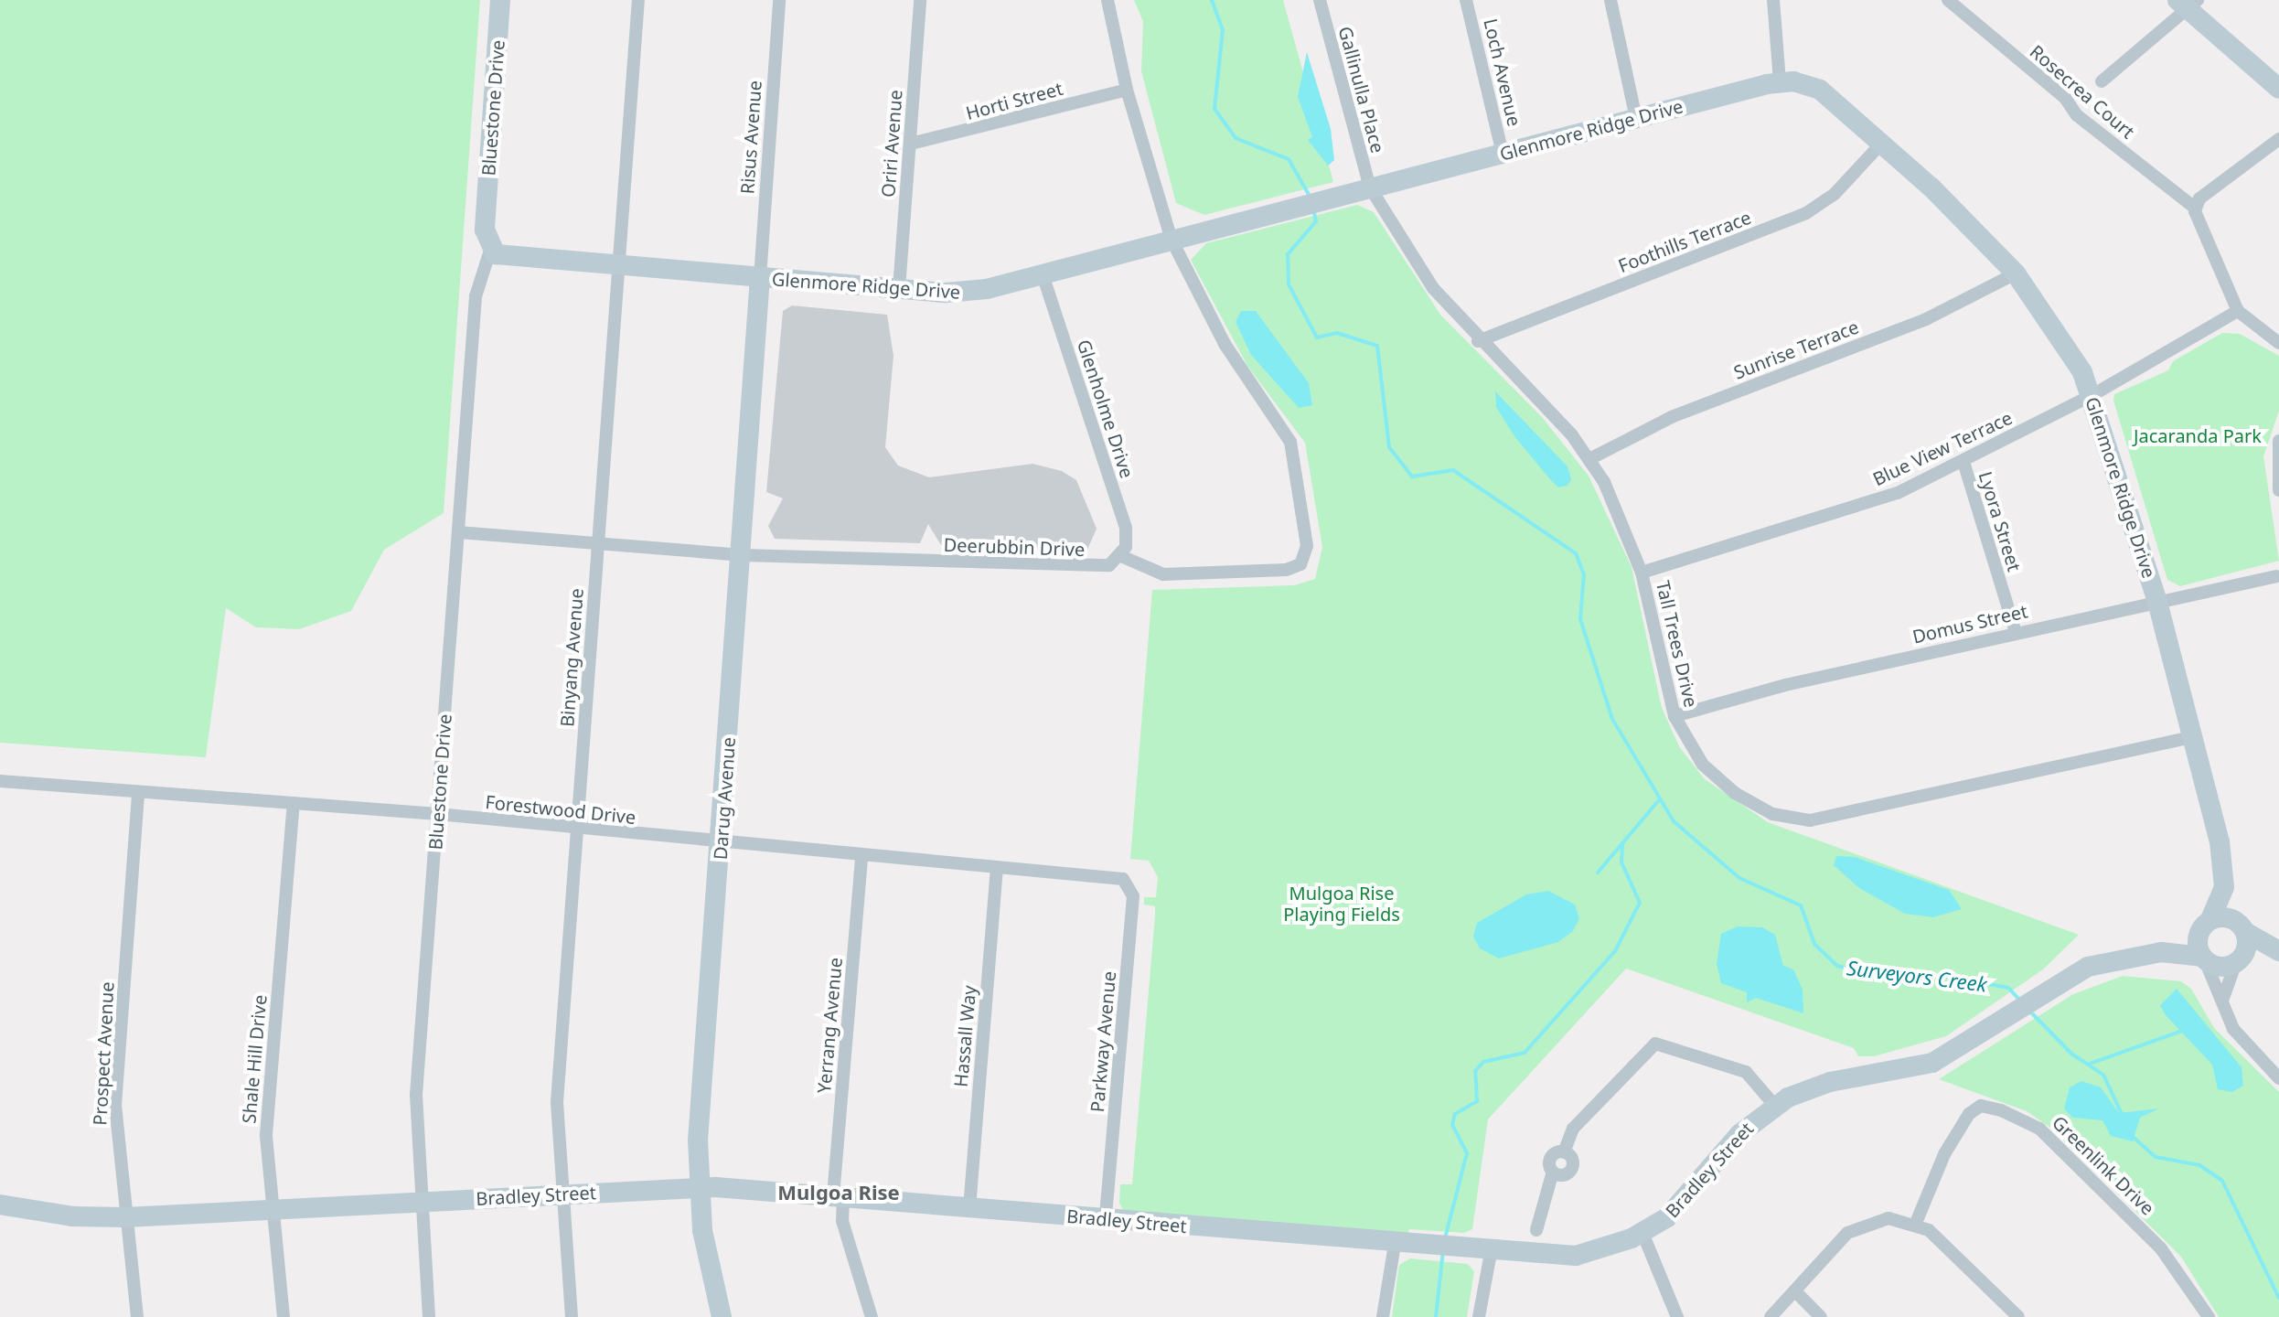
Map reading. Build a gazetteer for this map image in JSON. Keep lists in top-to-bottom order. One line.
{"streets":{"street":["Loch Avenue","Gallinulla Place","Rosecrea Court","Horti Street","Bluestone Drive","Glenmore Ridge Drive","Risus Avenue","Oriri Avenue","Foothills Terrace","Sunrise Terrace","Glenholme Drive","Blue View Terrace","Lyora Street","Deerubbin Drive","Domus Street","Tall Trees Drive","Binyang Avenue","Darug Avenue","Forestwood Drive","Yerrang Avenue","Hassall Way","Parkway Avenue","Prospect Avenue","Shale Hill Drive","Greenlink Drive","Bradley Street"]},"crossings":[["Loch Avenue","Glenmore Ridge Drive"],["Gallinulla Place","Glenmore Ridge Drive"],["Gallinulla Place","Tall Trees Drive"],["Horti Street","Oriri Avenue"],["Bluestone Drive","Glenmore Ridge Drive"],["Bluestone Drive","Deerubbin Drive"],["Bluestone Drive","Forestwood Drive"],["Bluestone Drive","Bradley Street"],["Glenmore Ridge Drive","Risus Avenue"],["Glenmore Ridge Drive","Oriri Avenue"],["Glenmore Ridge Drive","Foothills Terrace"],["Glenmore Ridge Drive","Sunrise Terrace"],["Glenmore Ridge Drive","Glenholme Drive"],["Glenmore Ridge Drive","Blue View Terrace"],["Glenmore Ridge Drive","Domus Street"],["Glenmore Ridge Drive","Tall Trees Drive"],["Glenmore Ridge Drive","Binyang Avenue"],["Glenmore Ridge Drive","Darug Avenue"],["Glenmore Ridge Drive","Bradley Street"],["Risus Avenue","Darug Avenue"],["Foothills Terrace","Tall Trees Drive"],["Sunrise Terrace","Tall Trees Drive"],["Glenholme Drive","Deerubbin Drive"],["Blue View Terrace","Lyora Street"],["Blue View Terrace","Tall Trees Drive"],["Lyora Street","Domus Street"],["Deerubbin Drive","Binyang Avenue"],["Deerubbin Drive","Darug Avenue"],["Domus Street","Tall Trees Drive"],["Binyang Avenue","Forestwood Drive"],["Binyang Avenue","Bradley Street"],["Darug Avenue","Forestwood Drive"],["Darug Avenue","Bradley Street"],["Forestwood Drive","Yerrang Avenue"],["Forestwood Drive","Hassall Way"],["Forestwood Drive","Parkway Avenue"],["Forestwood Drive","Prospect Avenue"],["Forestwood Drive","Shale Hill Drive"],["Yerrang Avenue","Bradley Street"],["Hassall Way","Bradley Street"],["Parkway Avenue","Bradley Street"],["Prospect Avenue","Bradley Street"],["Shale Hill Drive","Bradley Street"]],"districts":["Mulgoa Rise"],"water":["Surveyors Creek"],"parks":["Jacaranda Park","Mulgoa Rise Playing Fields"]}
